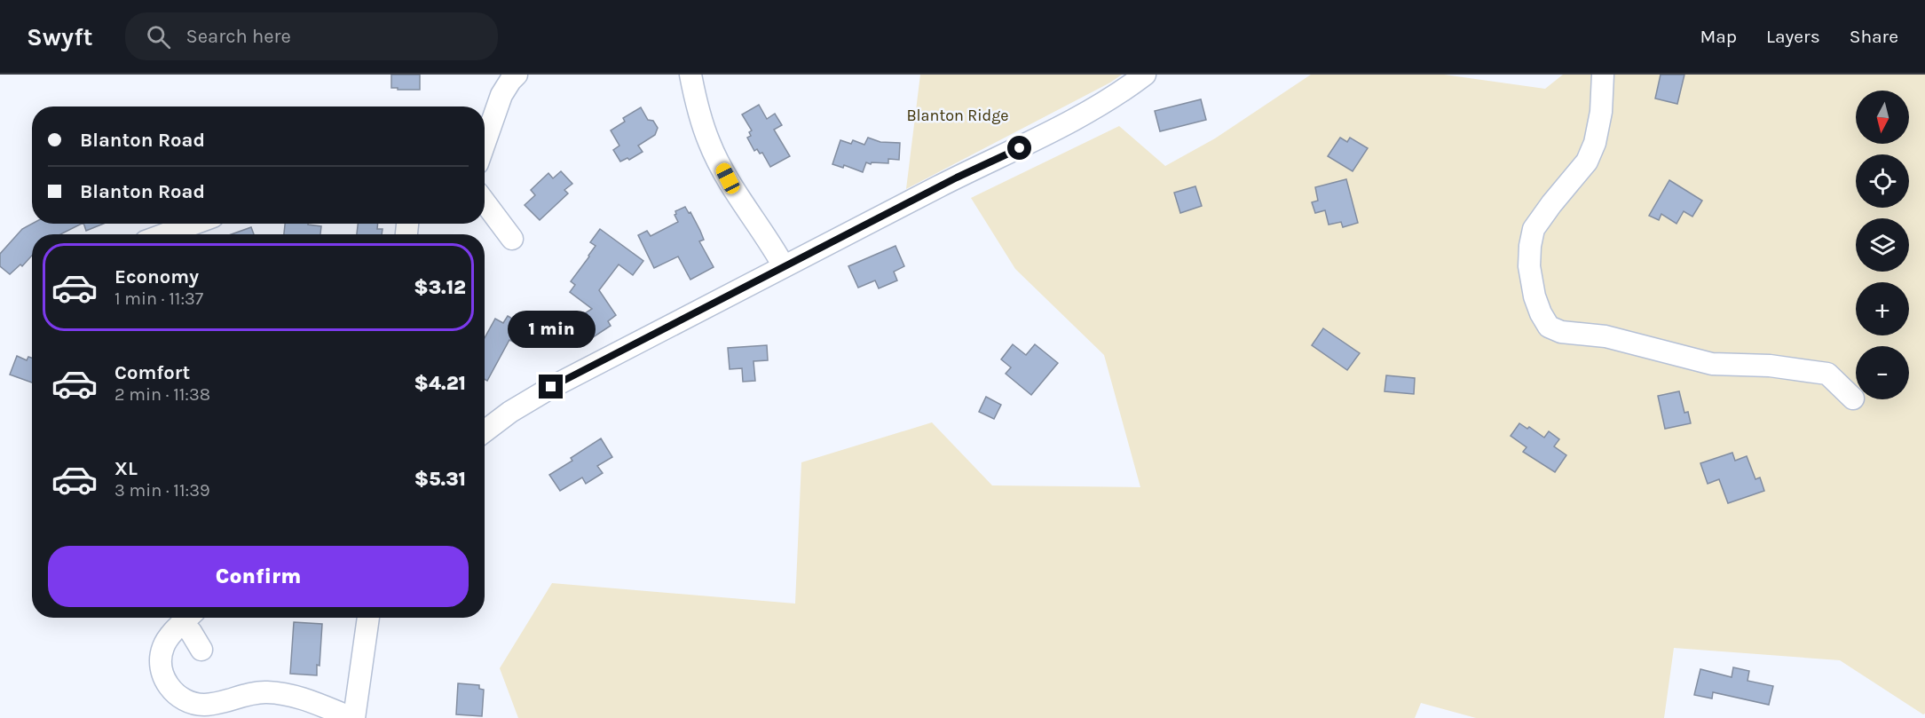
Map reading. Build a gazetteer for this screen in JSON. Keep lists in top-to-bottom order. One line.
{"parks":["Blanton Ridge"],"north":"bottom","page":{"header":"Swyft","search":"Search here","nav":["Map","Layers","Share"],"map_buttons":["+","−"],"banner":["Blanton Road","Blanton Road"],"list":[{"name":"Economy","note":"1 min · 11:37","value":"$3.12"},{"name":"Comfort","note":"2 min · 11:38","value":"$4.21"},{"name":"XL","note":"3 min · 11:39","value":"$5.31"}],"bubble":"1 min","buttons":"Confirm"}}
